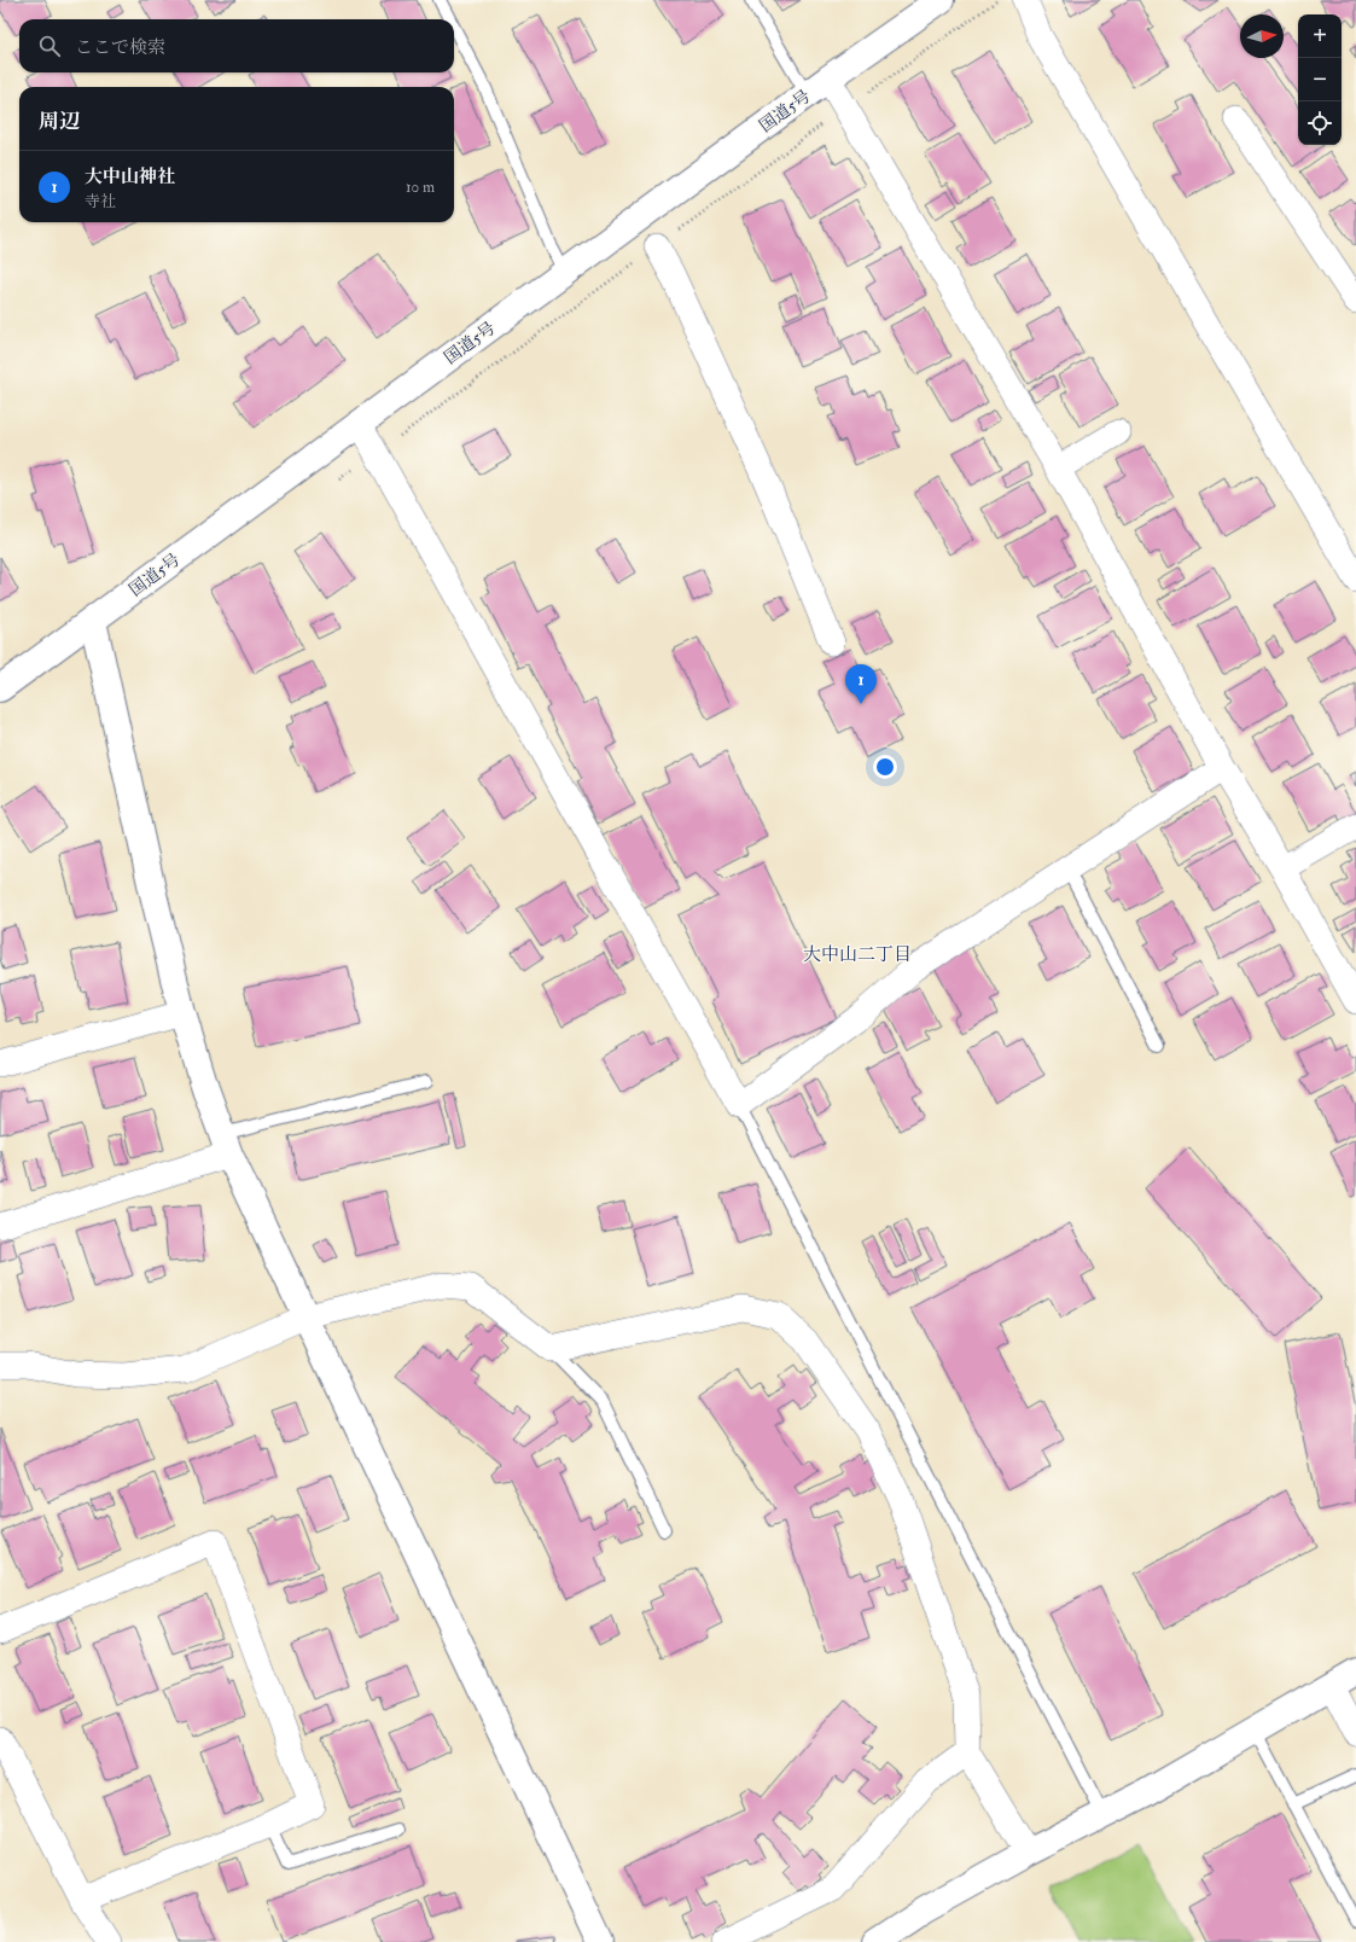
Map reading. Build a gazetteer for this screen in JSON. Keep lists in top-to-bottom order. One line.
{"streets":{"main road":["国道5号"]},"districts":["大中山二丁目"],"north":"right","page":{"map_buttons":["+","−"],"search":"ここで検索","heading":"周辺","list":[{"mark":"1","name":"大中山神社","note":"寺社","value":"10 m"}],"pins":"1"}}
